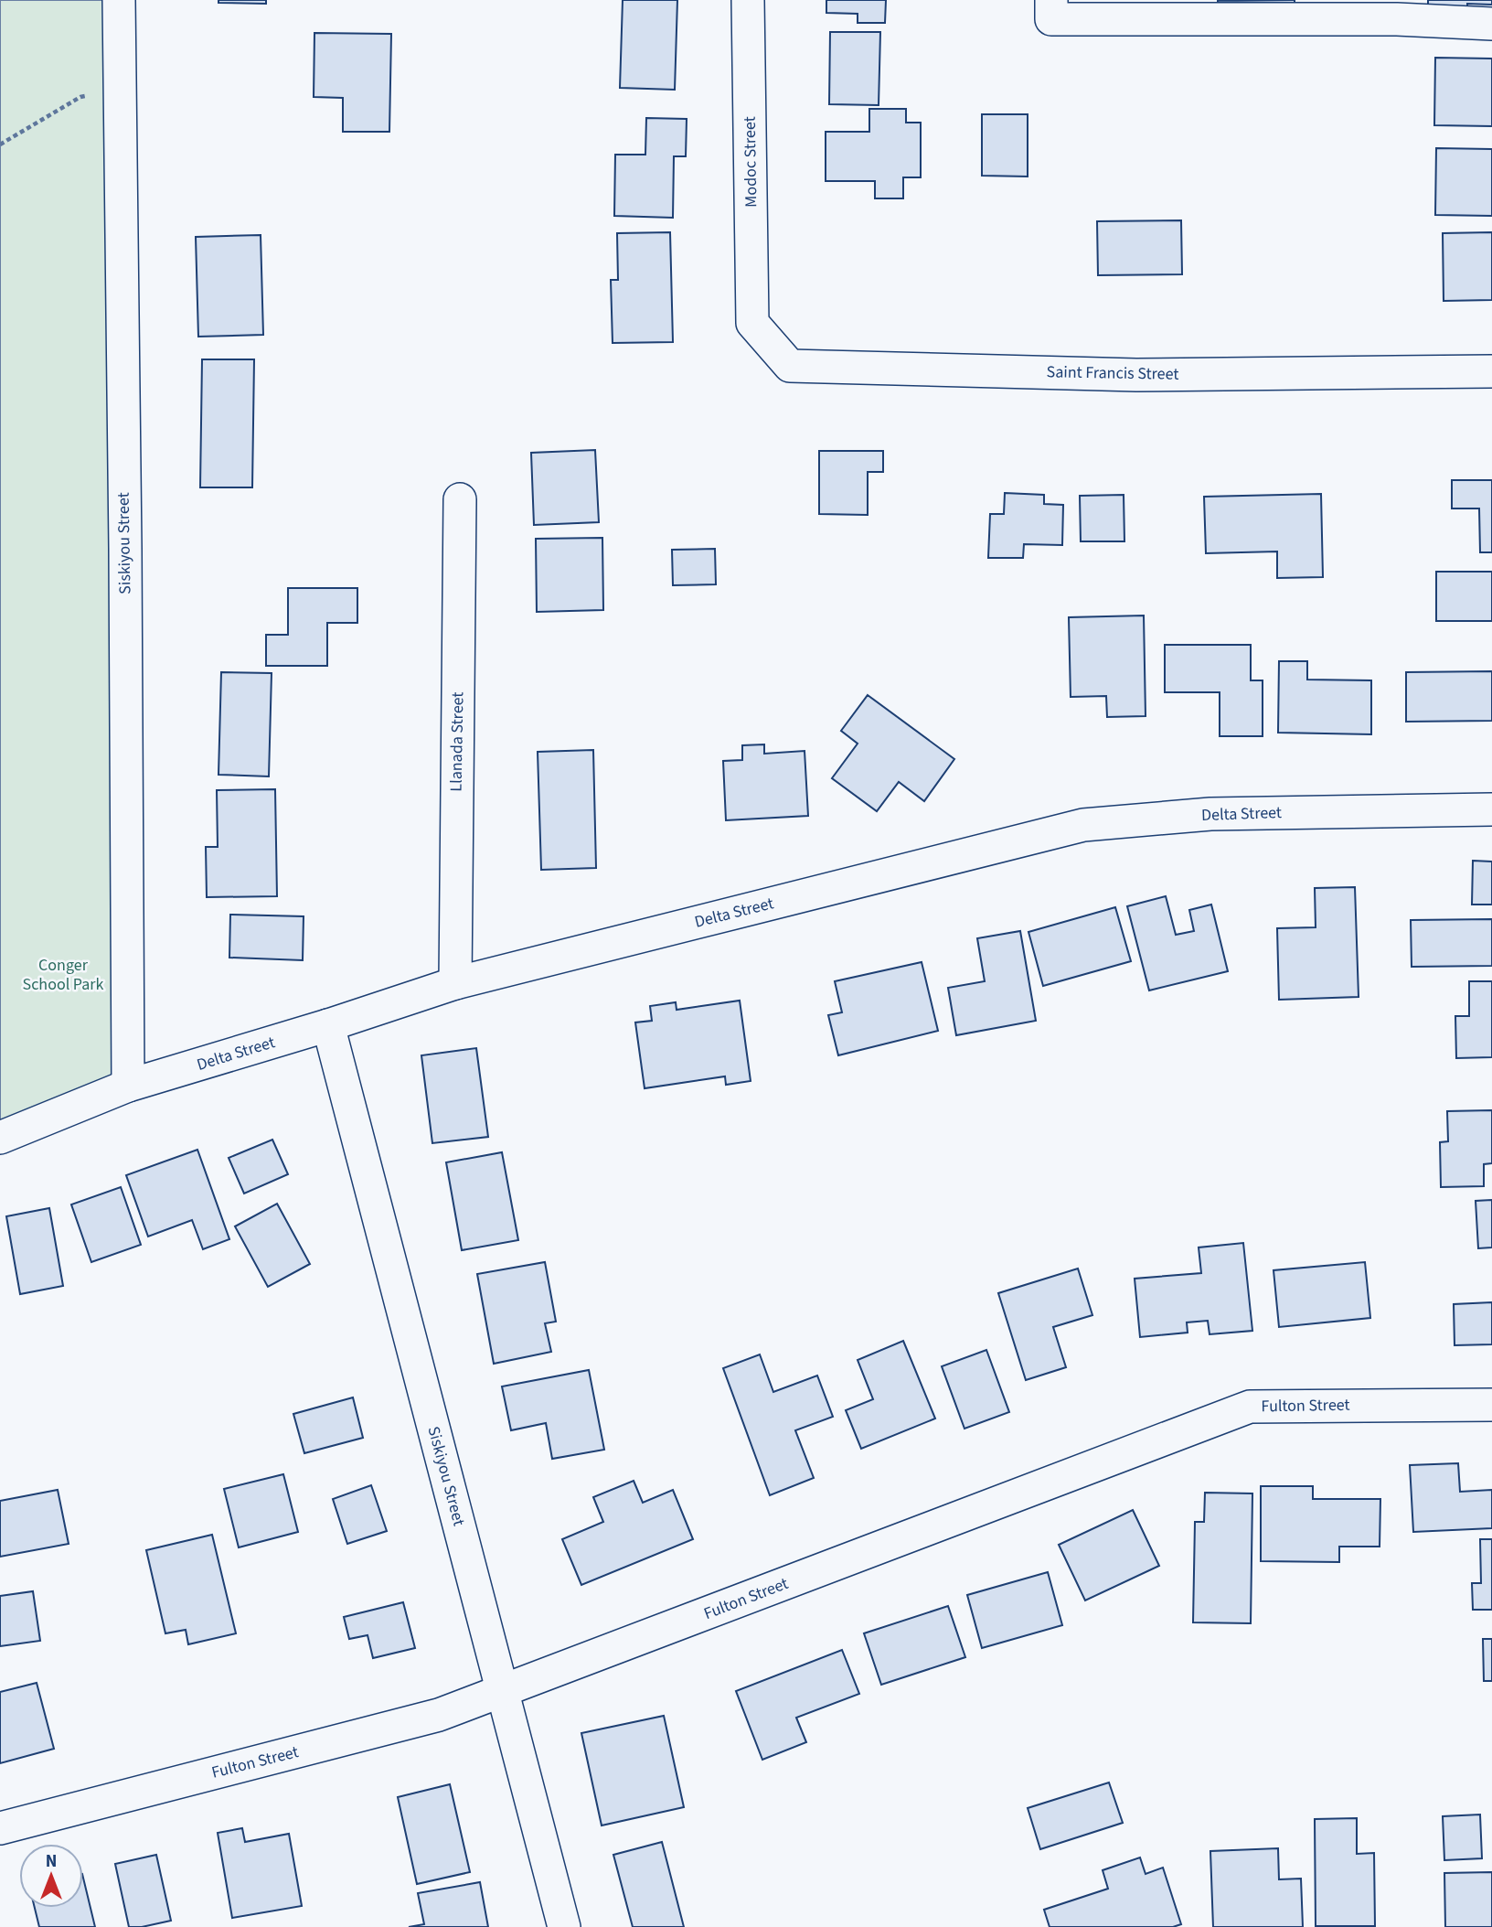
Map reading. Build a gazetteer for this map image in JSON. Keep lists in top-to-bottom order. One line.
{"streets":{"street":["Modoc Street","Saint Francis Street","Siskiyou Street","Llanada Street","Delta Street","Fulton Street"]},"crossings":[["Modoc Street","Saint Francis Street"],["Siskiyou Street","Delta Street"],["Siskiyou Street","Fulton Street"],["Llanada Street","Delta Street"]],"parks":["Conger School Park"],"north":"top"}
